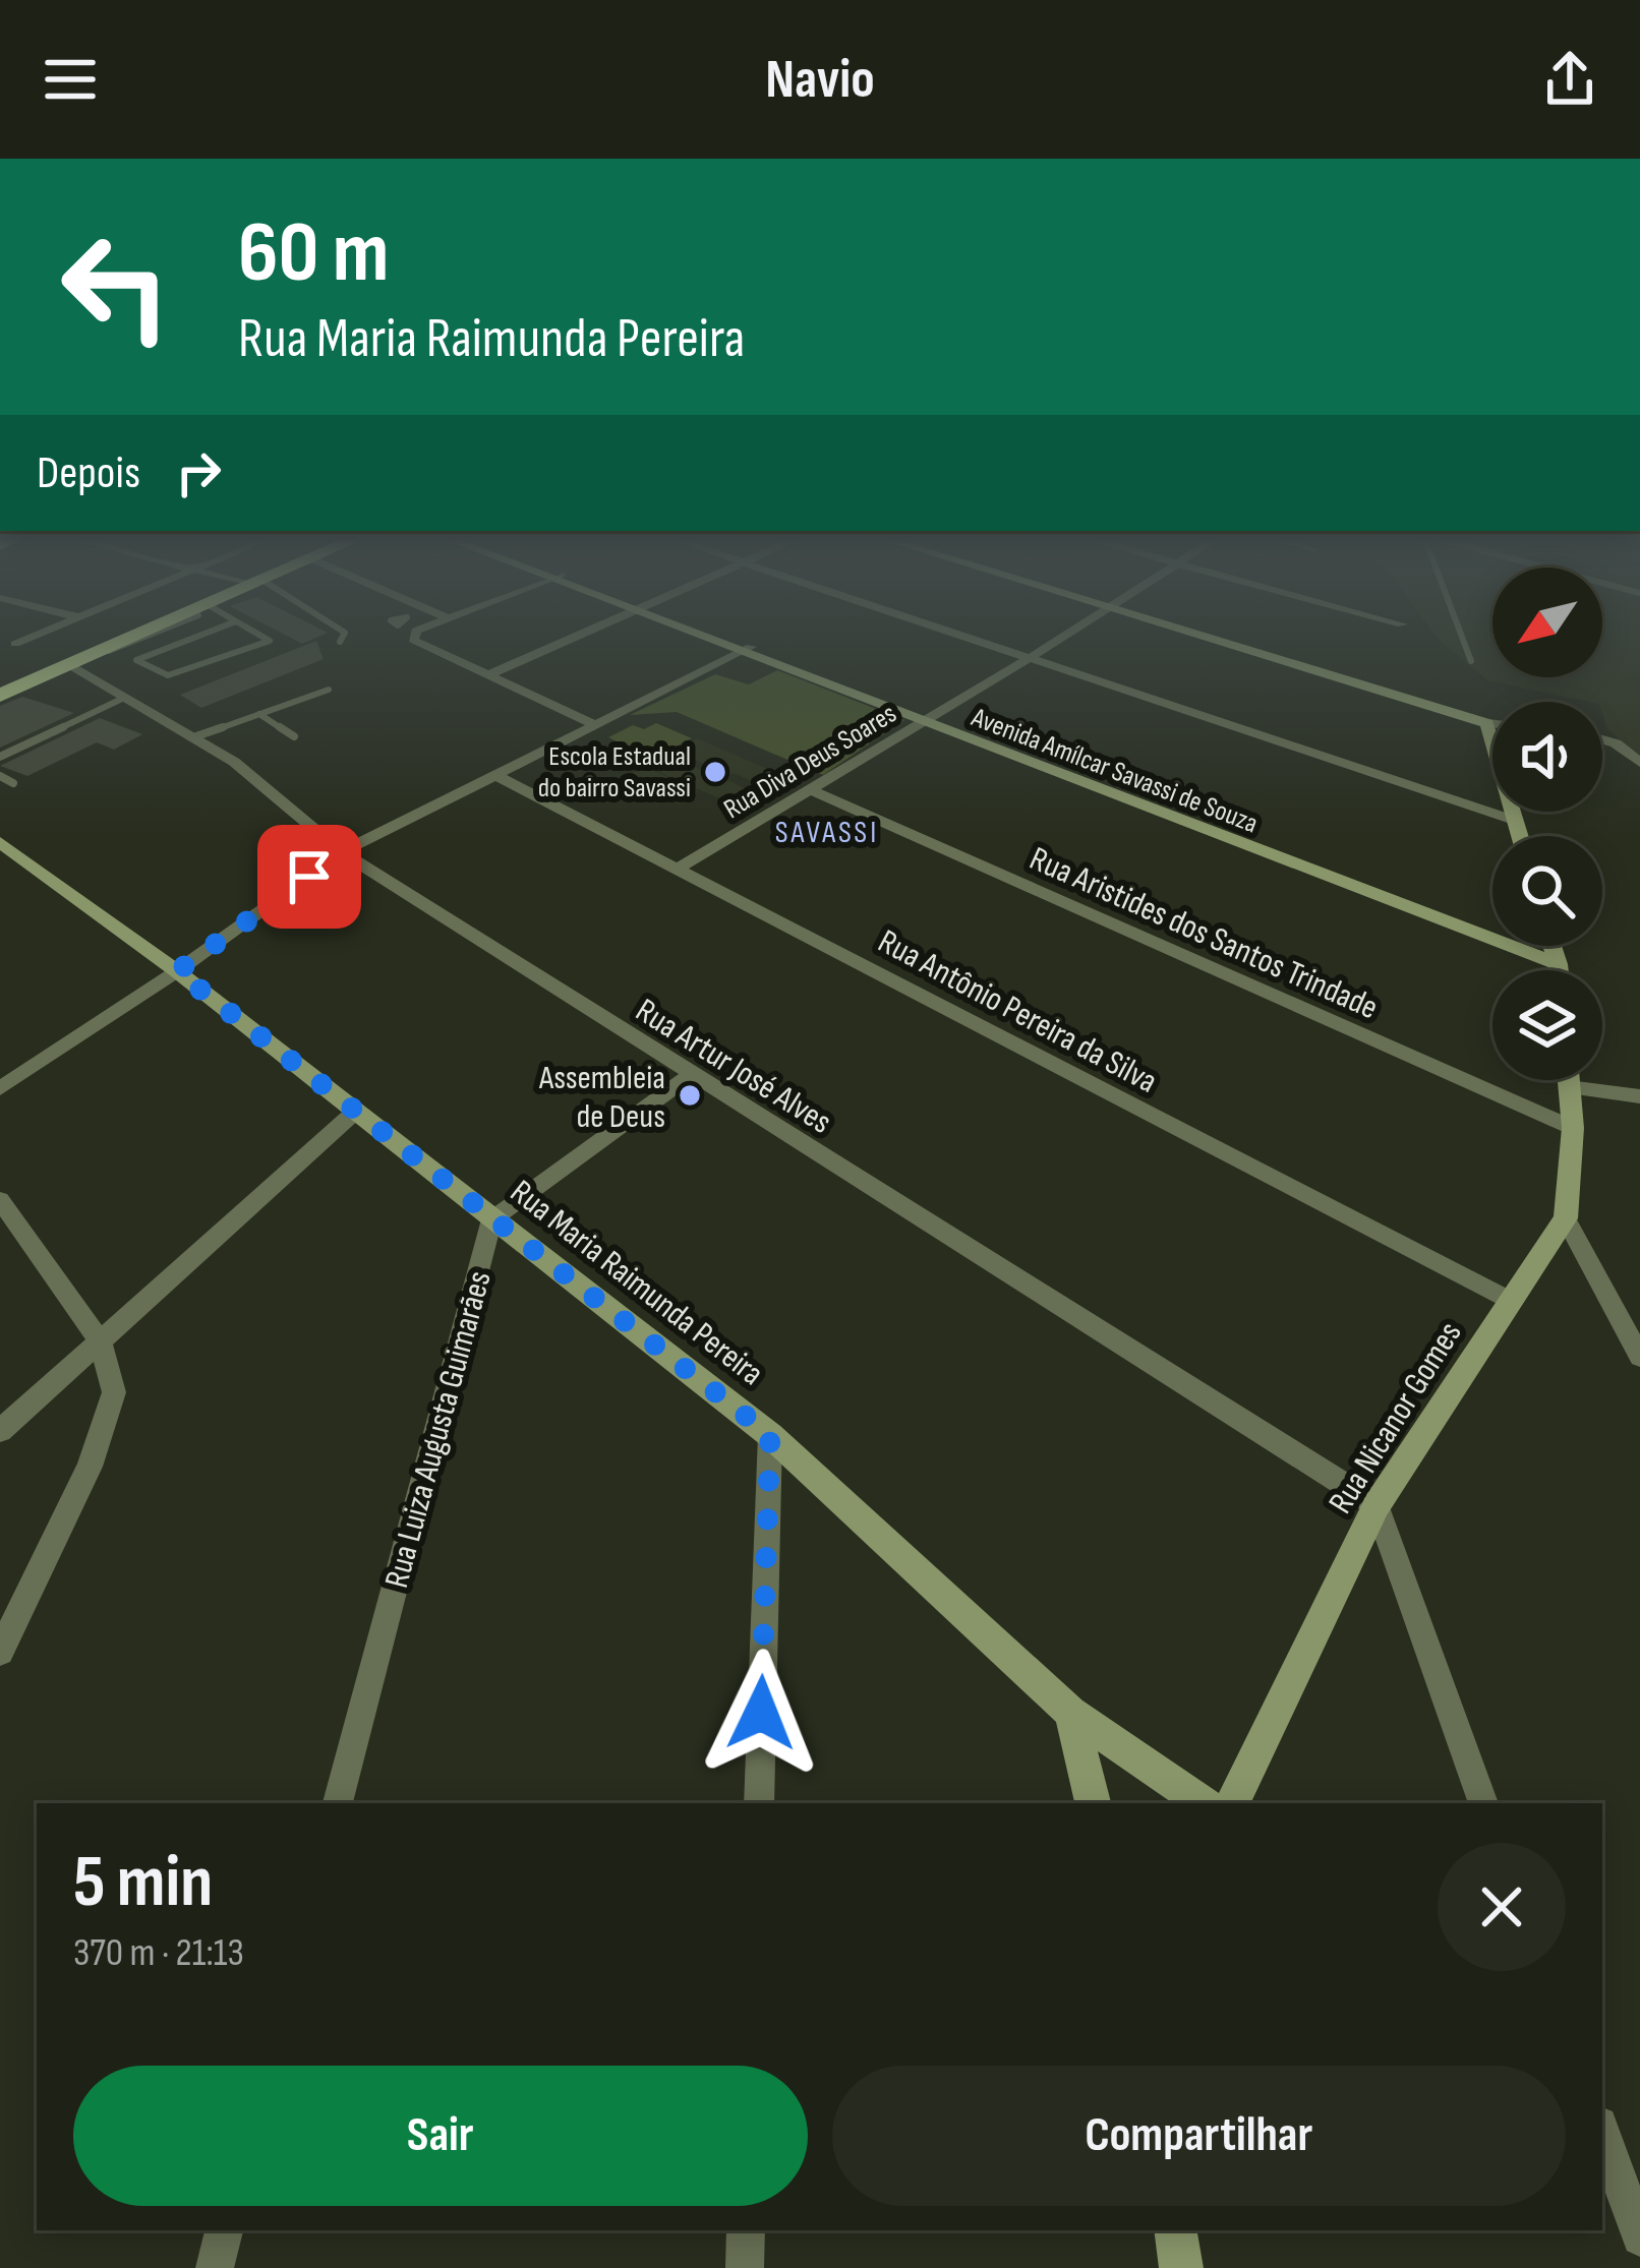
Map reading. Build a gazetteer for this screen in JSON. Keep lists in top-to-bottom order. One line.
{"streets":{"street":["Rua Diva Deus Soares","Avenida Amílcar Savassi de Souza","Rua Aristides dos Santos Trindade","Rua Antônio Pereira da Silva","Rua Artur José Alves","Rua Maria Raimunda Pereira","Rua Nicanor Gomes","Rua Luiza Augusta Guimarães"]},"crossings":[["Rua Diva Deus Soares","Avenida Amílcar Savassi de Souza"],["Rua Diva Deus Soares","Rua Aristides dos Santos Trindade"],["Rua Diva Deus Soares","Rua Antônio Pereira da Silva"],["Rua Aristides dos Santos Trindade","Rua Nicanor Gomes"],["Rua Antônio Pereira da Silva","Rua Nicanor Gomes"],["Rua Artur José Alves","Rua Nicanor Gomes"],["Rua Maria Raimunda Pereira","Rua Luiza Augusta Guimarães"]],"districts":["SAVASSI"],"places":["Escola Estadual do bairro Savassi","Assembleia de Deus"],"north":"bottom left","page":{"header":"Navio","turn":["60 m","Rua Maria Raimunda Pereira"],"then":"Depois","heading":["5 min","370 m · 21:13"],"buttons":["Sair","Compartilhar"]}}
